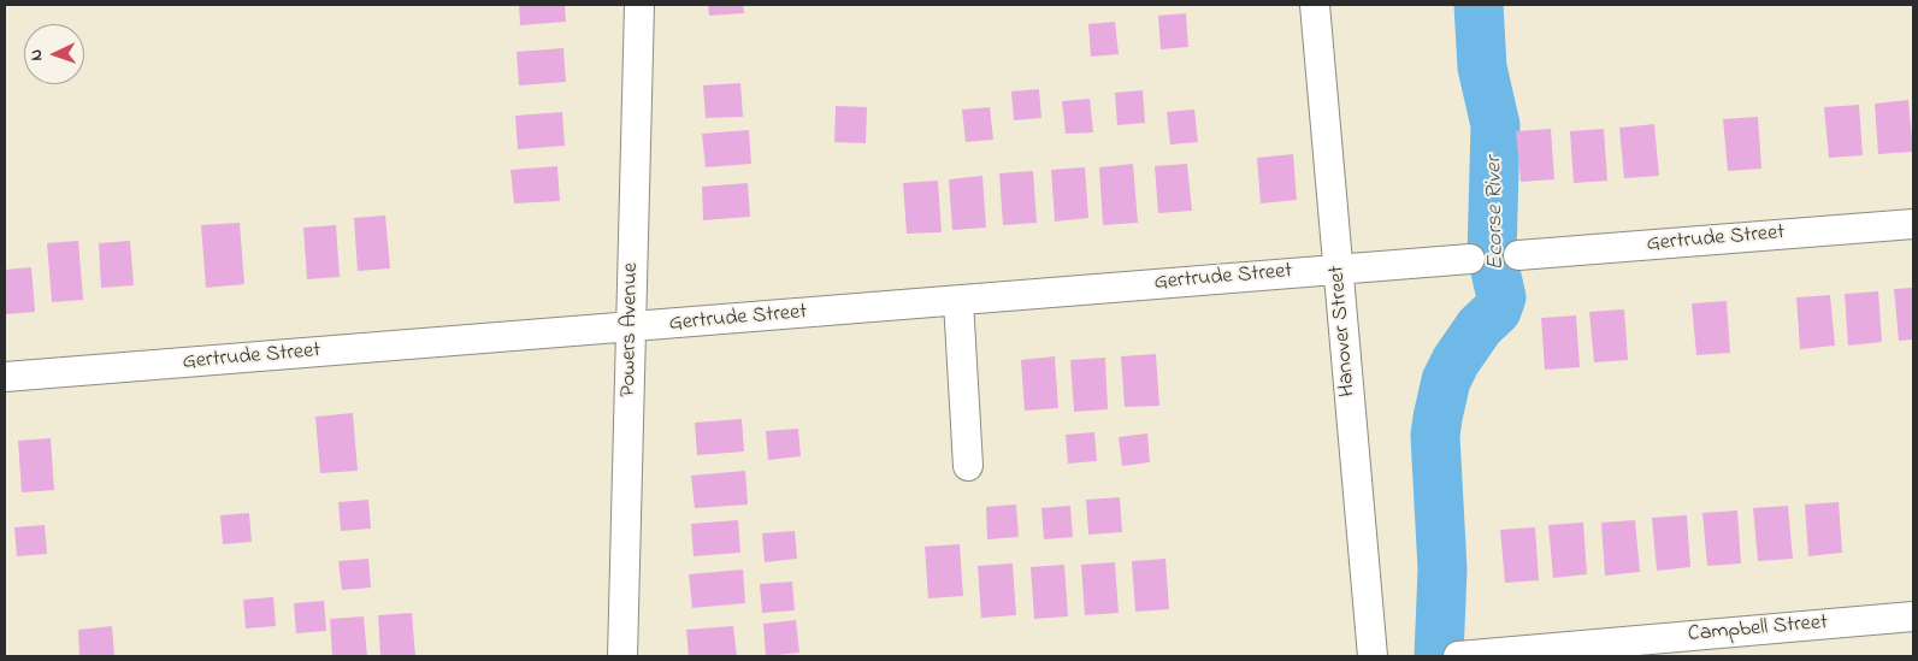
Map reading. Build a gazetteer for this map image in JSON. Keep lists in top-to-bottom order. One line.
{"streets":{"street":["Gertrude Street","Powers Avenue","Hanover Street","Campbell Street"]},"crossings":[["Gertrude Street","Powers Avenue"],["Gertrude Street","Hanover Street"]],"water":["Ecorse River"],"north":"left"}
